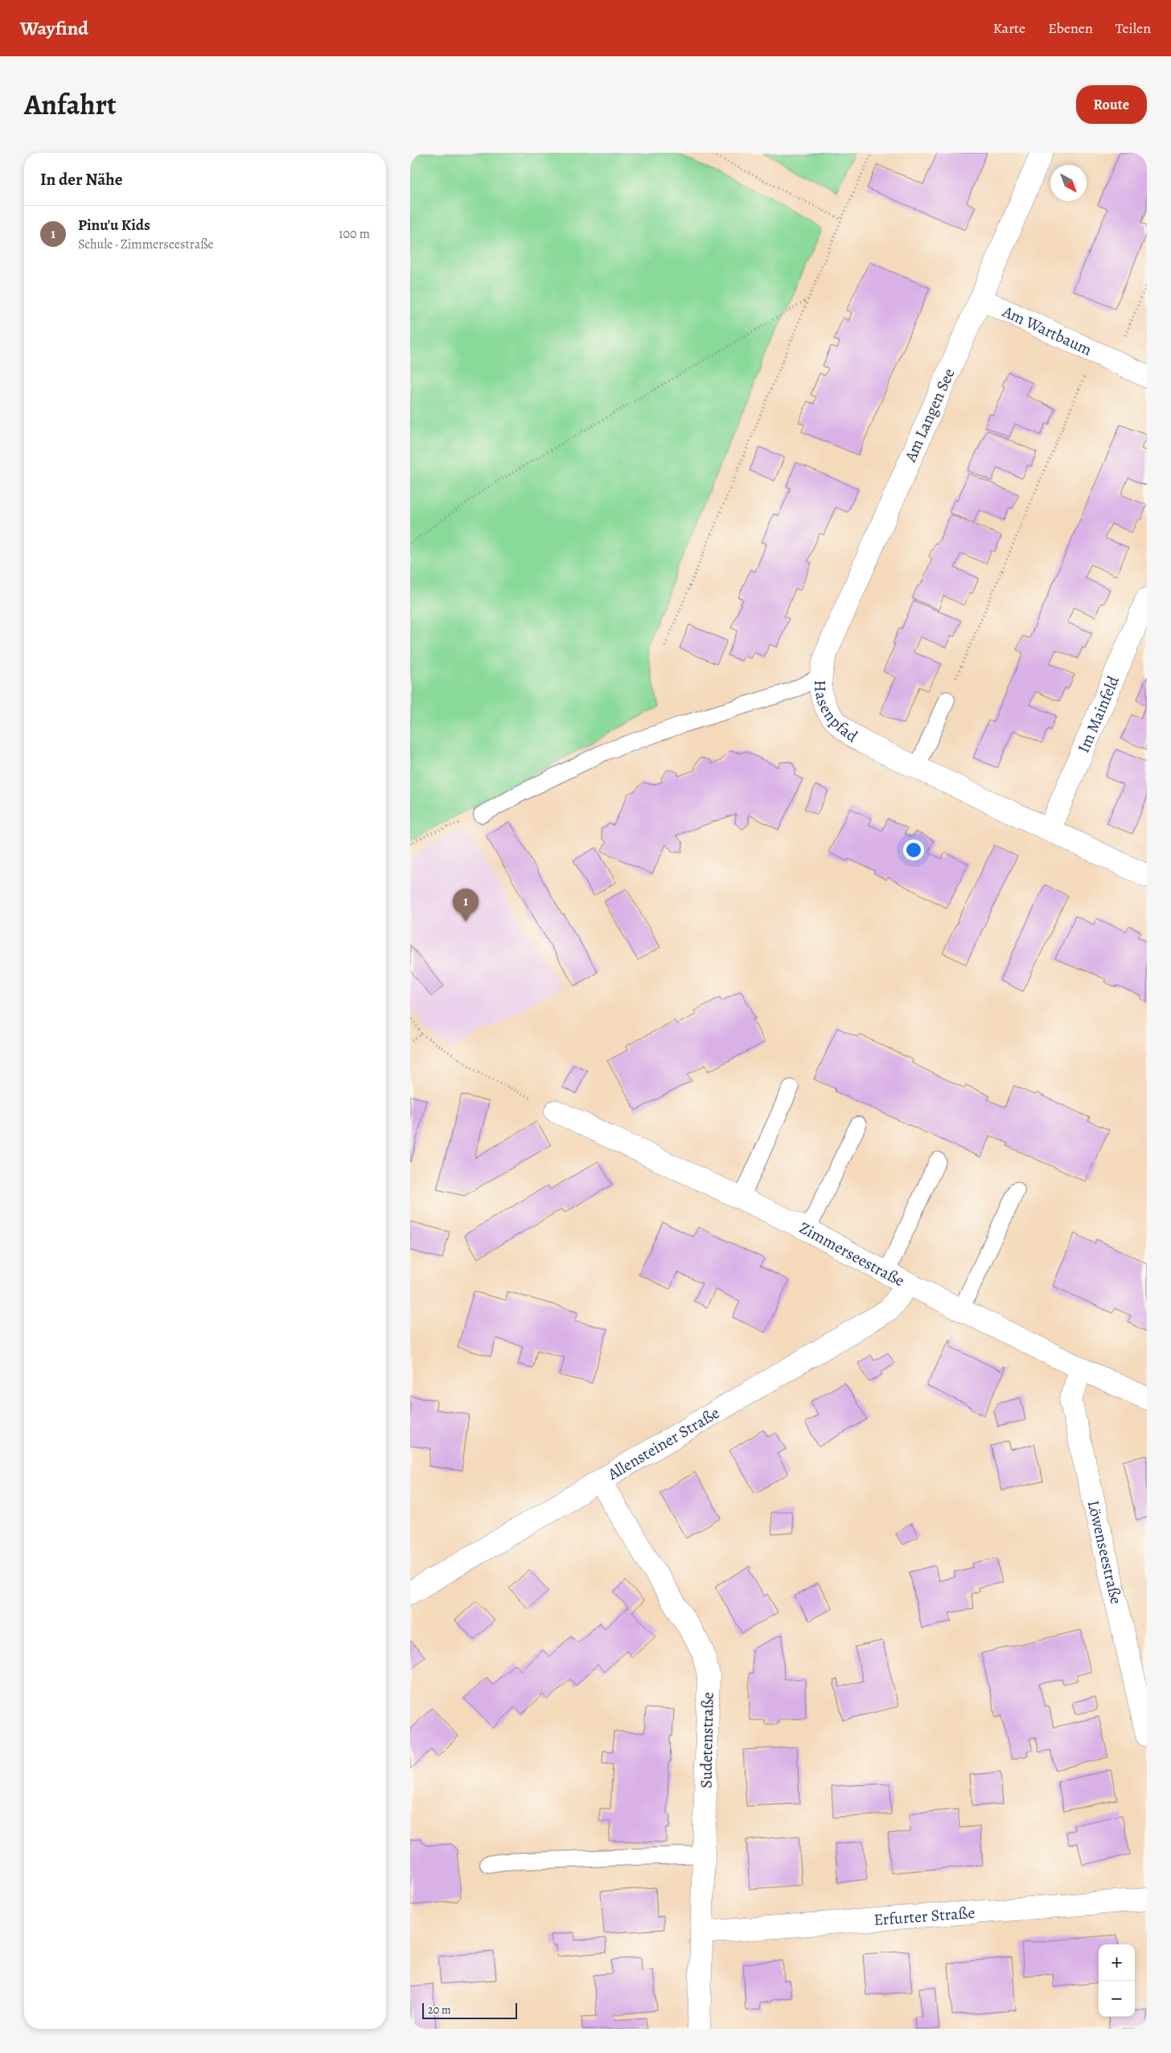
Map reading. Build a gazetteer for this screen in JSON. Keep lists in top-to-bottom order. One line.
{"streets":{"street":["Am Wartbaum","Am Langen See","Hasenpfad","Im Mainfeld","Zimmerseestraße","Allensteiner Straße","Löwenseestraße","Sudetenstraße","Erfurter Straße"]},"crossings":[["Am Wartbaum","Am Langen See"],["Am Langen See","Hasenpfad"],["Hasenpfad","Im Mainfeld"],["Zimmerseestraße","Allensteiner Straße"],["Zimmerseestraße","Löwenseestraße"],["Allensteiner Straße","Sudetenstraße"],["Sudetenstraße","Erfurter Straße"]],"scale_bar":"20 m","north":"bottom right","page":{"header":"Wayfind","nav":["Karte","Ebenen","Teilen"],"title":"Anfahrt","buttons":"Route","heading":"In der Nähe","list":[{"mark":"1","name":"Pinu'u Kids","note":"Schule · Zimmerseestraße","value":"100 m"}],"pins":"1","map_buttons":["+","−"],"scale":"20 m"}}
